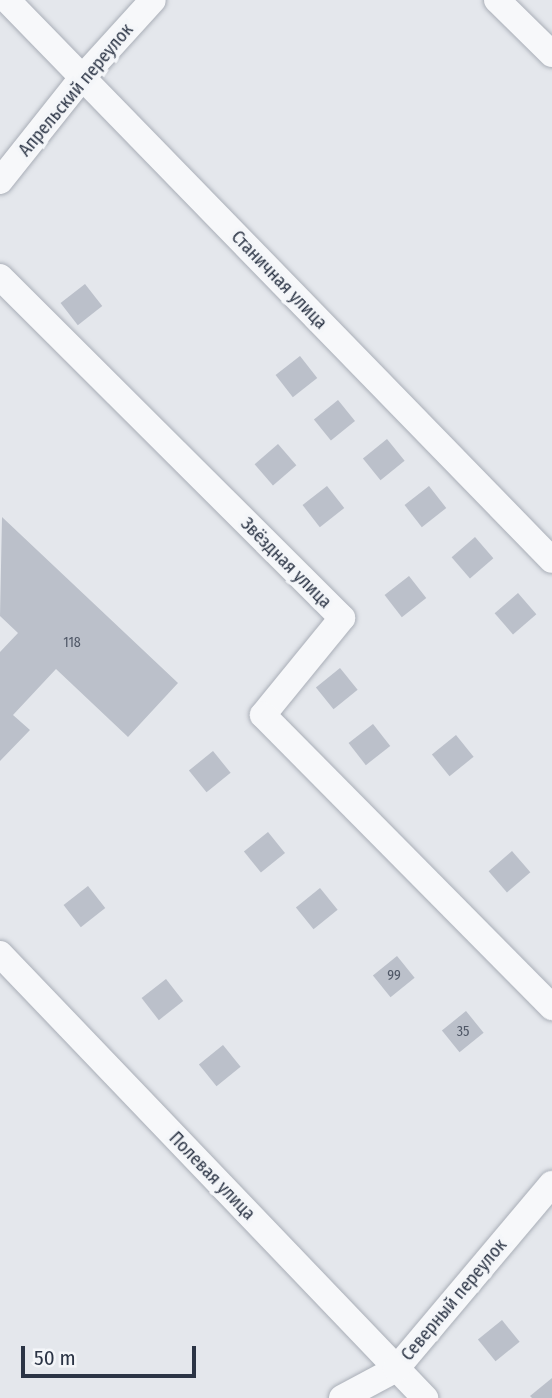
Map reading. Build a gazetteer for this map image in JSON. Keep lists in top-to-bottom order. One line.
{"streets":{"street":["Апрельский переулок","Станичная улица","Звёздная улица","Полевая улица","Северный переулок"]},"crossings":[["Апрельский переулок","Станичная улица"],["Полевая улица","Северный переулок"]],"house_numbers":["118","99","35"],"scale_bar":"50 m"}
